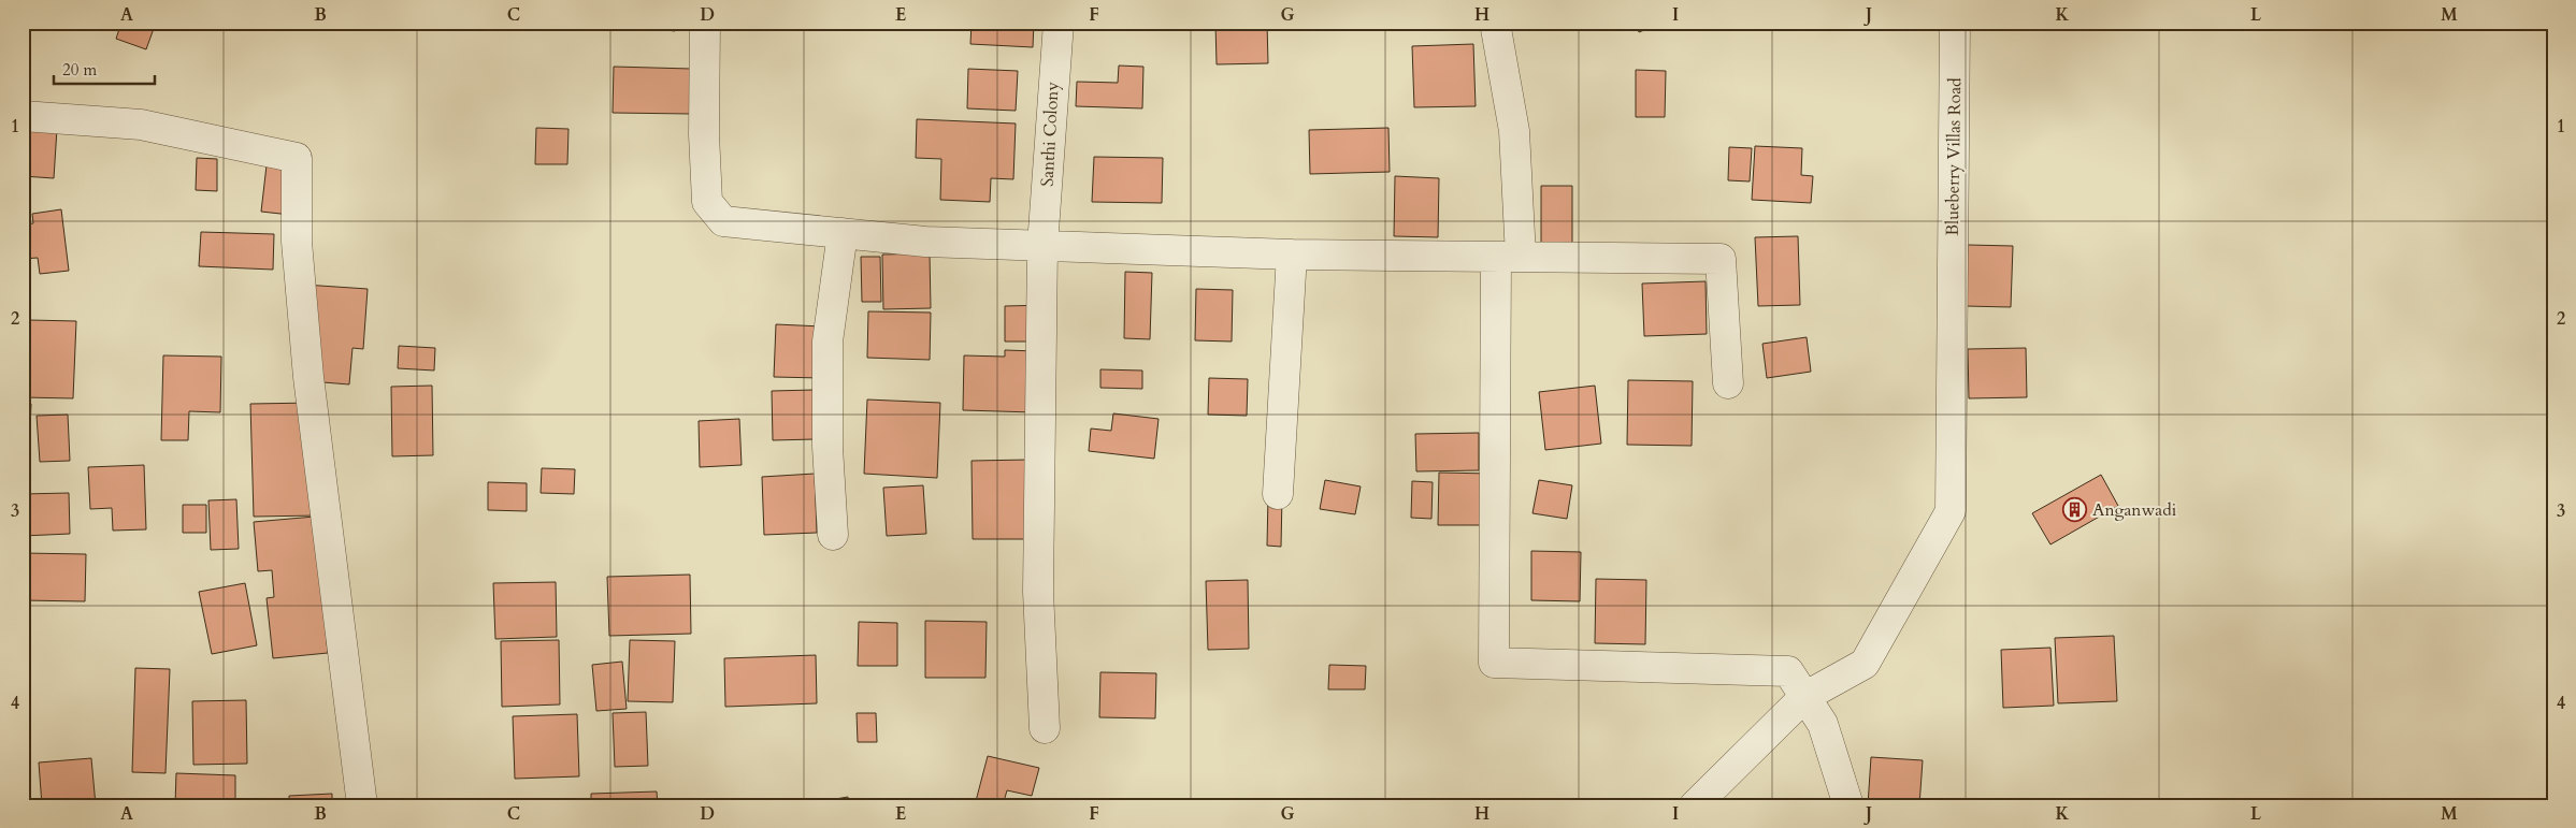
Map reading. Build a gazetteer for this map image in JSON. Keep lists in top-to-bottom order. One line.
{"streets":{"street":["Santhi Colony","Blueberry Villas Road"]},"places":{"building":["Anganwadi"]},"scale_bar":"20 m","grid":{"columns":["A","B","C","D","E","F","G","H","I","J","K","L","M"],"rows":["1","2","3","4"]}}
